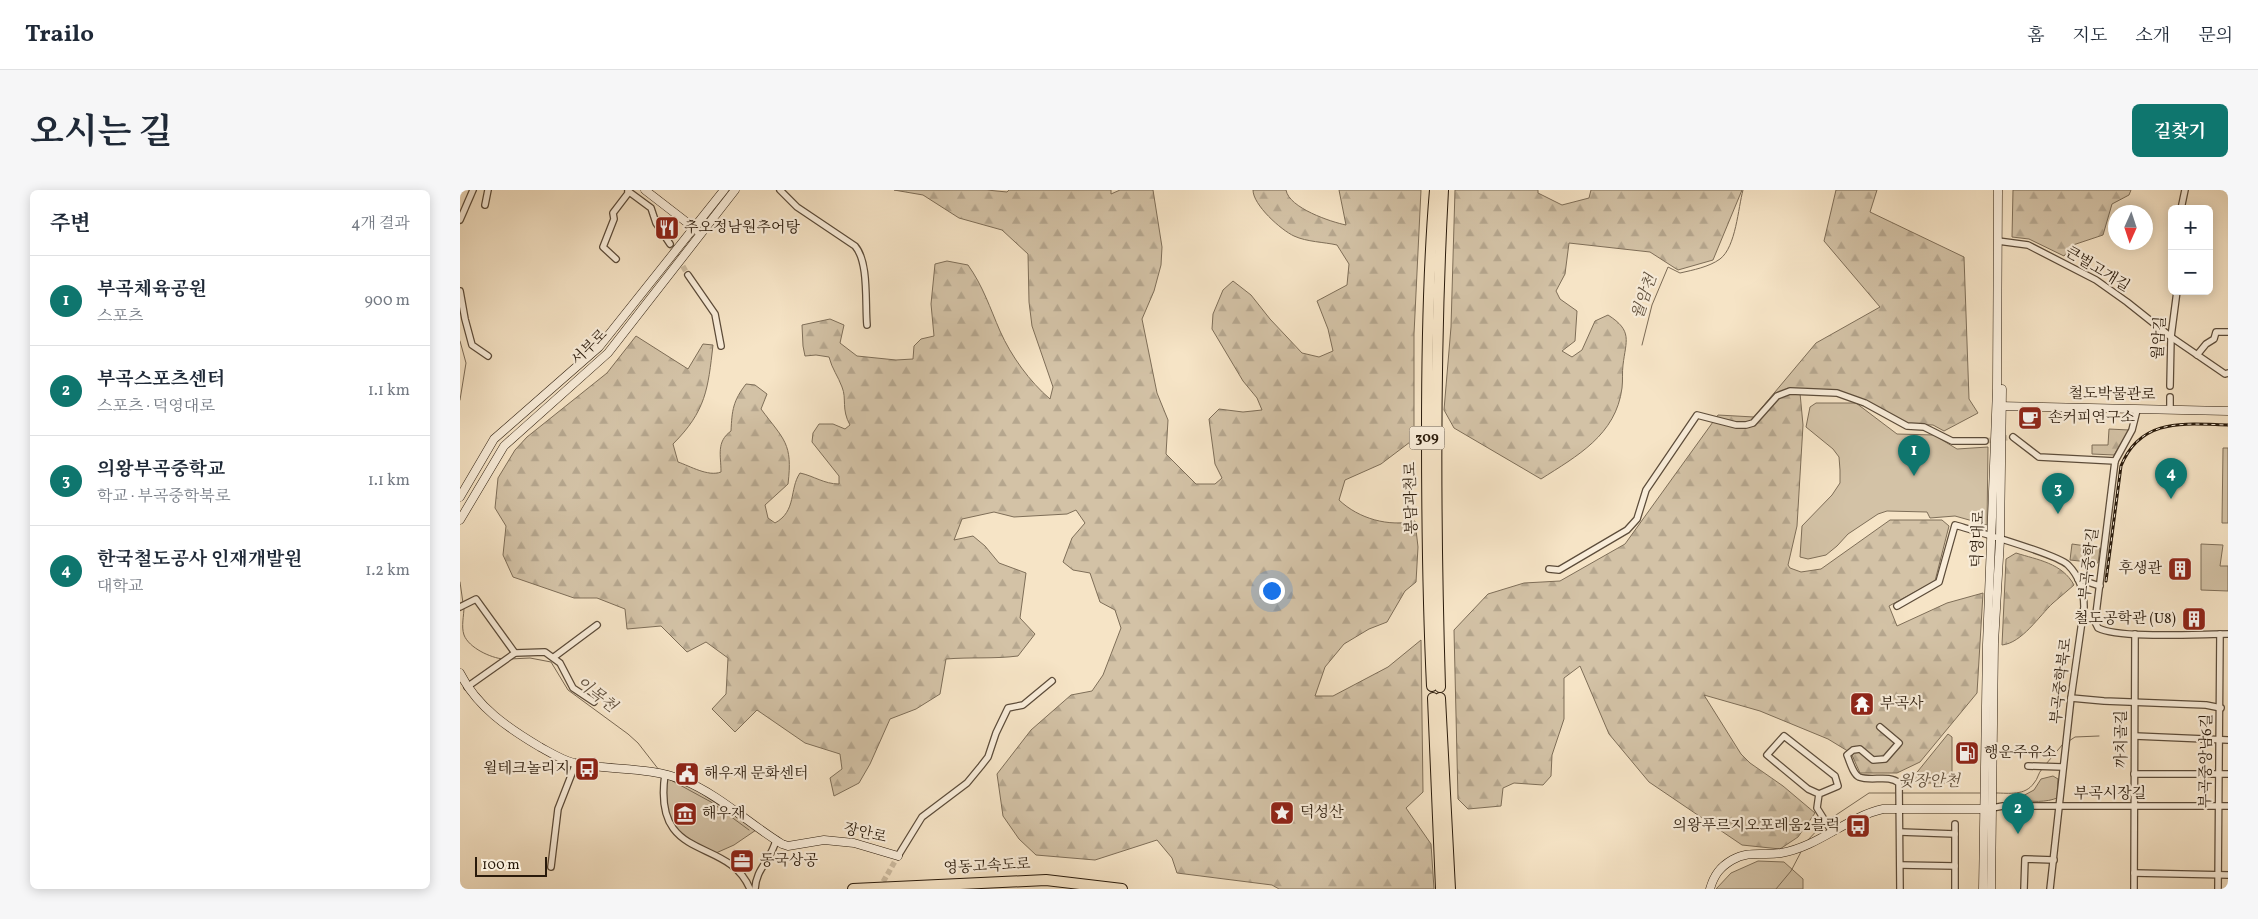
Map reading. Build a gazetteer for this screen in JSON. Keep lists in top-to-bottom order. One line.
{"streets":{"highway":["309","봉담과천로","영동고속도로"],"street":["큰벌고개길","월암길","서부로","철도박물관로","덕영대로","부곡중학길","부곡중학북로","까치골길","부곡중앙남6길","부곡시장길","장안로"]},"crossings":[["큰벌고개길","월암길"],["큰벌고개길","덕영대로"],["철도박물관로","덕영대로"],["철도박물관로","부곡중학길"],["덕영대로","부곡시장길"],["부곡중학길","까치골길"],["부곡중학길","부곡중앙남6길"],["부곡중학북로","까치골길"],["까치골길","부곡중앙남6길"],["까치골길","부곡시장길"],["부곡중앙남6길","부곡시장길"]],"water":["월암천","이목천","윗장안천"],"places":{"restaurant":["추오정남원추어탕"],"cafe":["손커피연구소"],"building":["후생관","철도공학관 (U8)"],"temple":["부곡사"],"fuel station":["행운주유소"],"bus stop":["윌테크놀리지","의왕푸르지오포레움2블럭"],"public building":["해우재 문화센터"],"place":["덕성산"],"museum":["해우재"],"office":["동국상공"]},"scale_bar":"100 m","north":"bottom","page":{"header":"Trailo","nav":["홈","지도","소개","문의"],"title":"오시는 길","buttons":"길찾기","heading":["주변","4개 결과"],"map_buttons":["+","−"],"list":[{"mark":"1","name":"부곡체육공원","note":"스포츠","value":"900 m"},{"mark":"2","name":"부곡스포츠센터","note":"스포츠 · 덕영대로","value":"1.1 km"},{"mark":"3","name":"의왕부곡중학교","note":"학교 · 부곡중학북로","value":"1.1 km"},{"mark":"4","name":"한국철도공사 인재개발원","note":"대학교","value":"1.2 km"}],"pins":["1","4","3","2"],"scale":"100 m"}}
